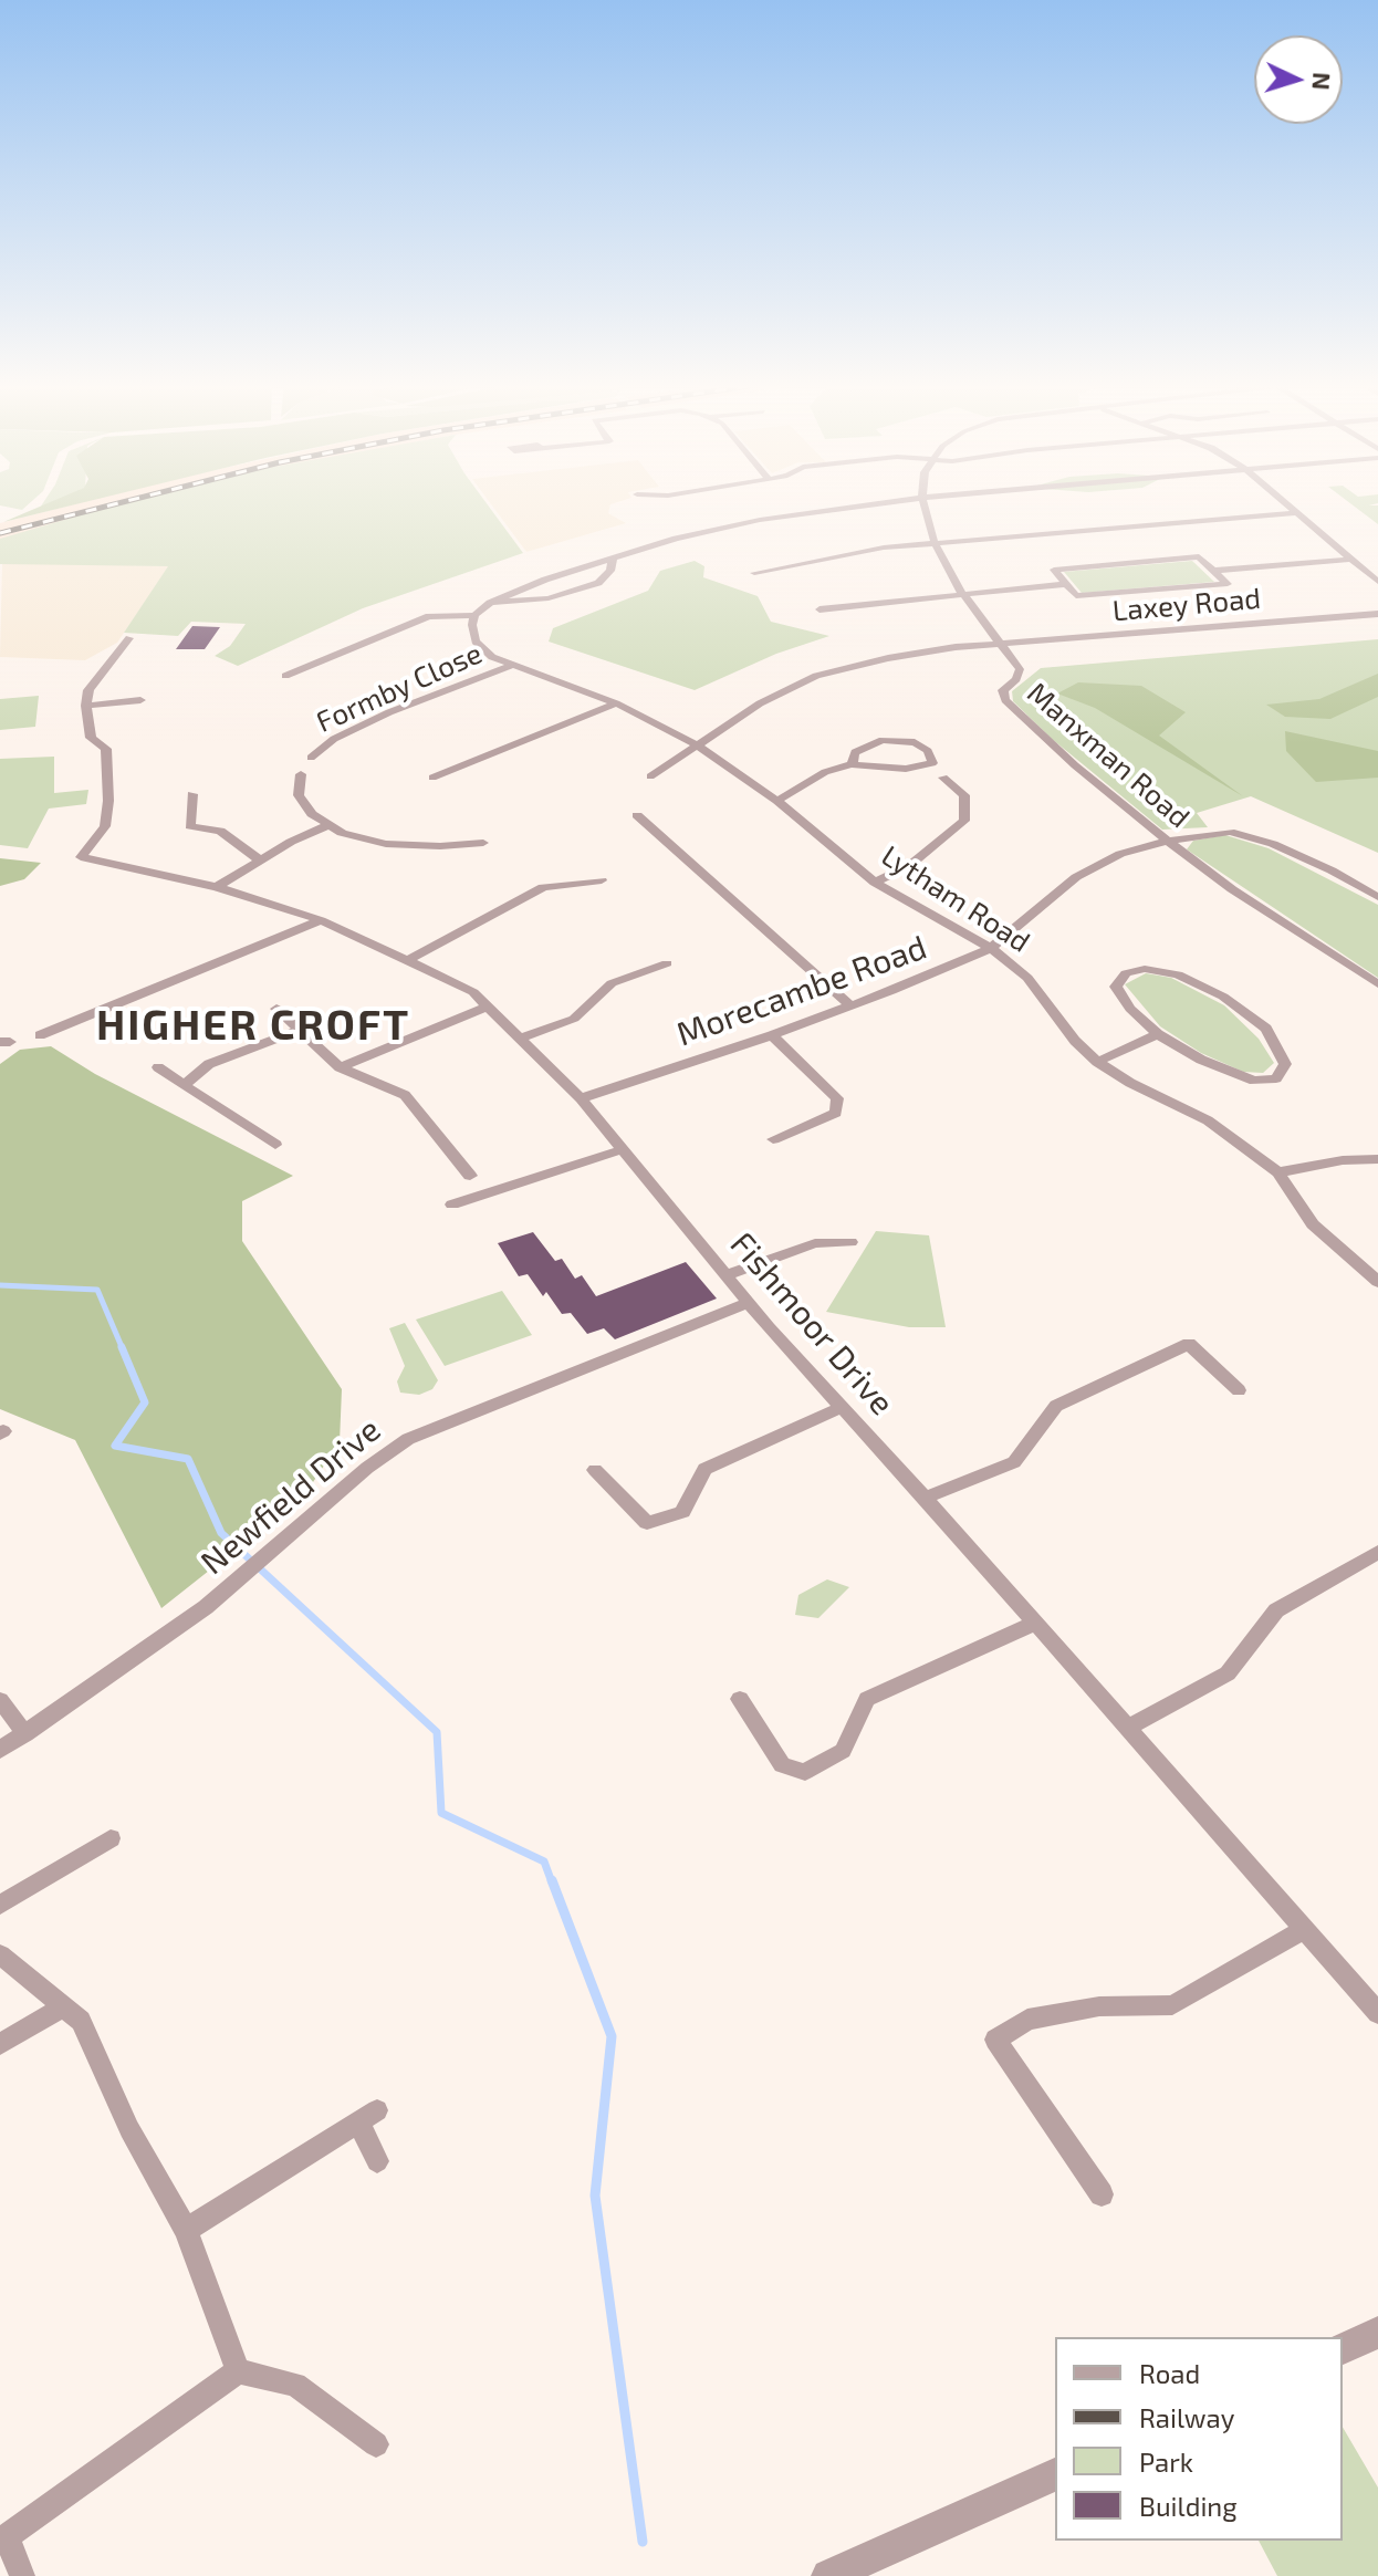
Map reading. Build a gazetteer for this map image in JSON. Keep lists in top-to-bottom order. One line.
{"streets":{"street":["Laxey Road","Formby Close","Manxman Road","Lytham Road","Morecambe Road","Fishmoor Drive","Newfield Drive"]},"crossings":[["Laxey Road","Manxman Road"],["Laxey Road","Lytham Road"],["Formby Close","Lytham Road"],["Manxman Road","Morecambe Road"],["Lytham Road","Morecambe Road"],["Morecambe Road","Fishmoor Drive"],["Fishmoor Drive","Newfield Drive"]],"districts":["HIGHER CROFT"],"legend":["Road","Railway","Park","Building"],"north":"right"}
